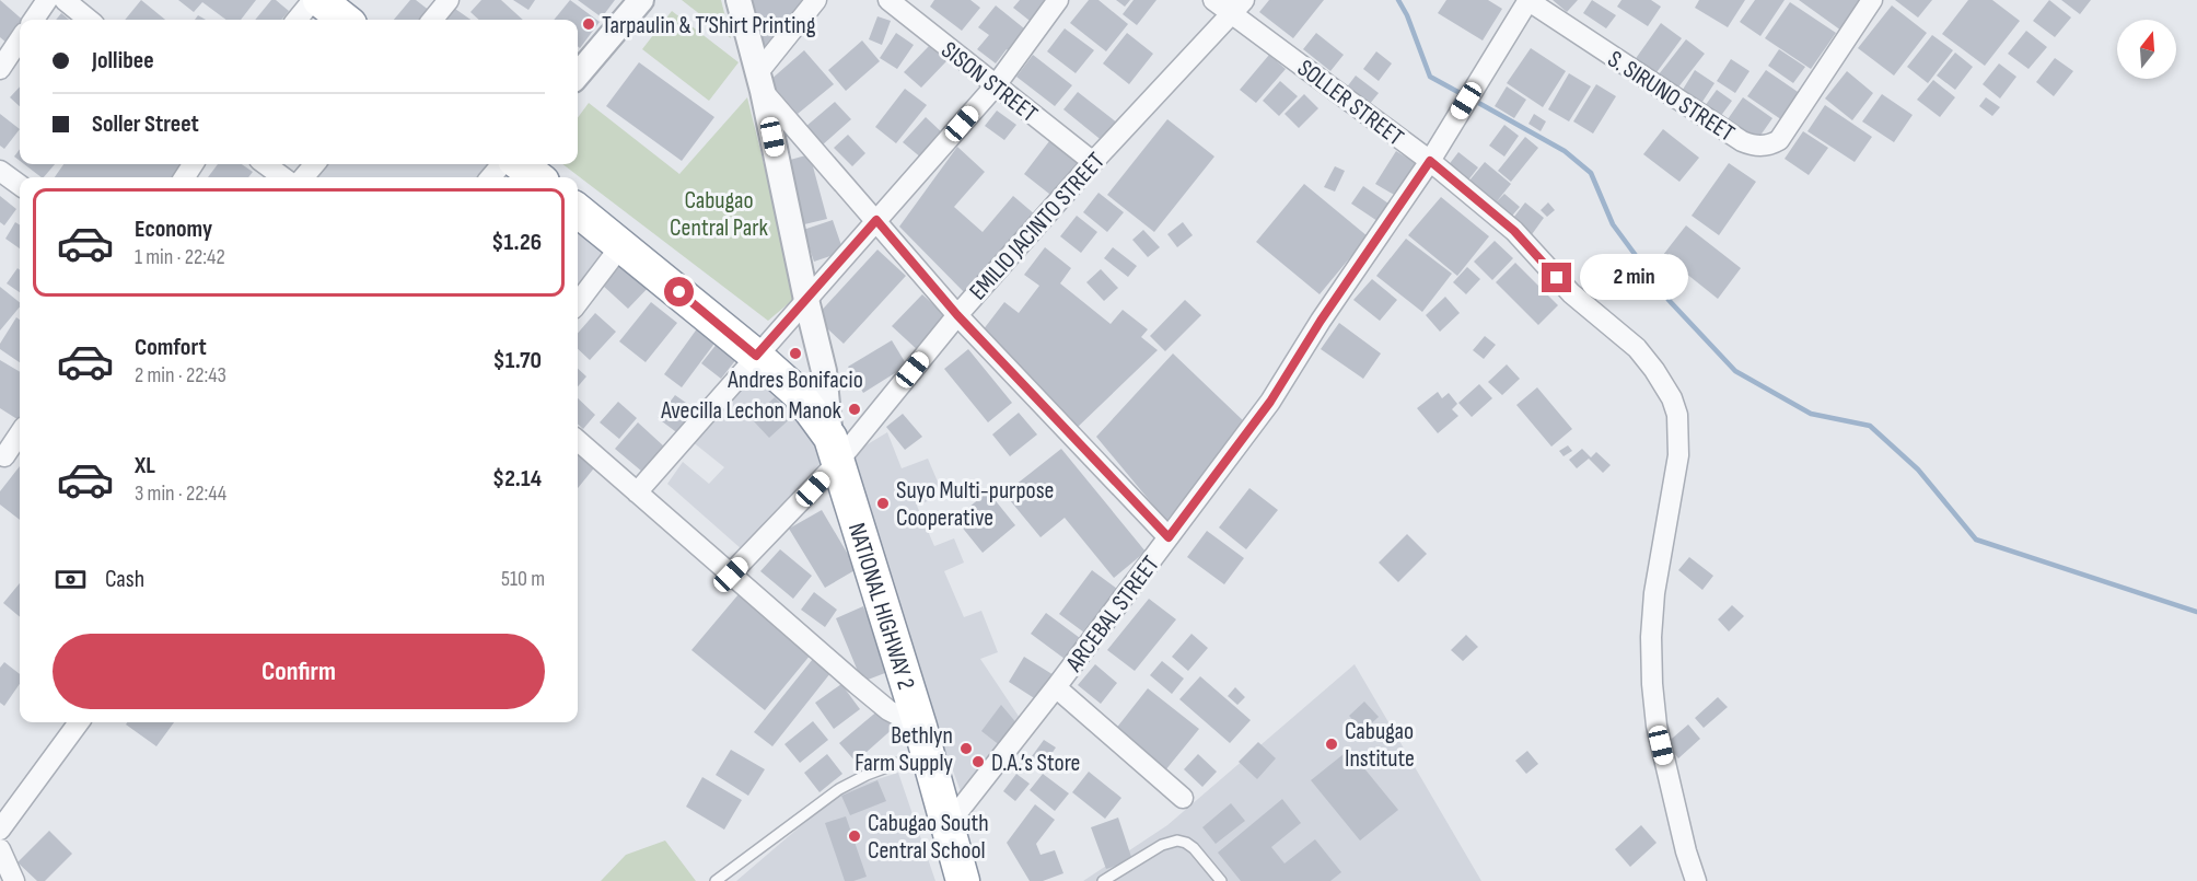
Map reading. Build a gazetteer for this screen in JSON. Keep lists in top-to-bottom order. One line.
{"streets":{"highway":["NATIONAL HIGHWAY 2"],"street":["SISON STREET","S. SIRUNO STREET","SOLLER STREET","EMILIO JACINTO STREET","ARCEBAL STREET"]},"crossings":[["SISON STREET","EMILIO JACINTO STREET"],["S. SIRUNO STREET","ARCEBAL STREET"],["SOLLER STREET","EMILIO JACINTO STREET"],["SOLLER STREET","ARCEBAL STREET"],["EMILIO JACINTO STREET","NATIONAL HIGHWAY 2"],["NATIONAL HIGHWAY 2","ARCEBAL STREET"]],"parks":["Cabugao Central Park"],"places":["Tarpaulin & T’Shirt Printing","Andres Bonifacio","Avecilla Lechon Manok","Suyo Multi-purpose Cooperative","Cabugao Institute","Bethlyn Farm Supply","D.A.’s Store","Cabugao South Central School"],"north":"top","page":{"banner":["Jollibee","Soller Street"],"list":[{"name":"Economy","note":"1 min · 22:42","value":"$1.26"},{"name":"Comfort","note":"2 min · 22:43","value":"$1.70"},{"name":"XL","note":"3 min · 22:44","value":"$2.14"}],"bubble":"2 min","pay":["Cash","510 m"],"buttons":"Confirm"}}
